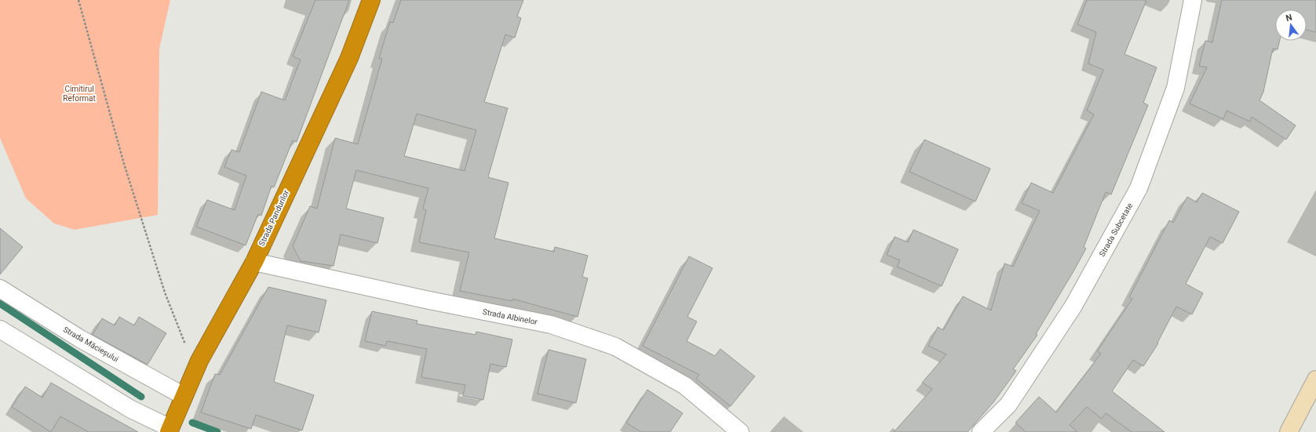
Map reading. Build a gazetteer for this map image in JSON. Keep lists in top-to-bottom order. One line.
{"streets":{"highway":["Strada Pandurilor"],"street":["Strada Subcetate","Strada Albinelor","Strada Măcieșului"]},"crossings":[["Strada Pandurilor","Strada Albinelor"],["Strada Pandurilor","Strada Măcieșului"]],"parks":["Cimitirul Reformat"],"north":"top"}
